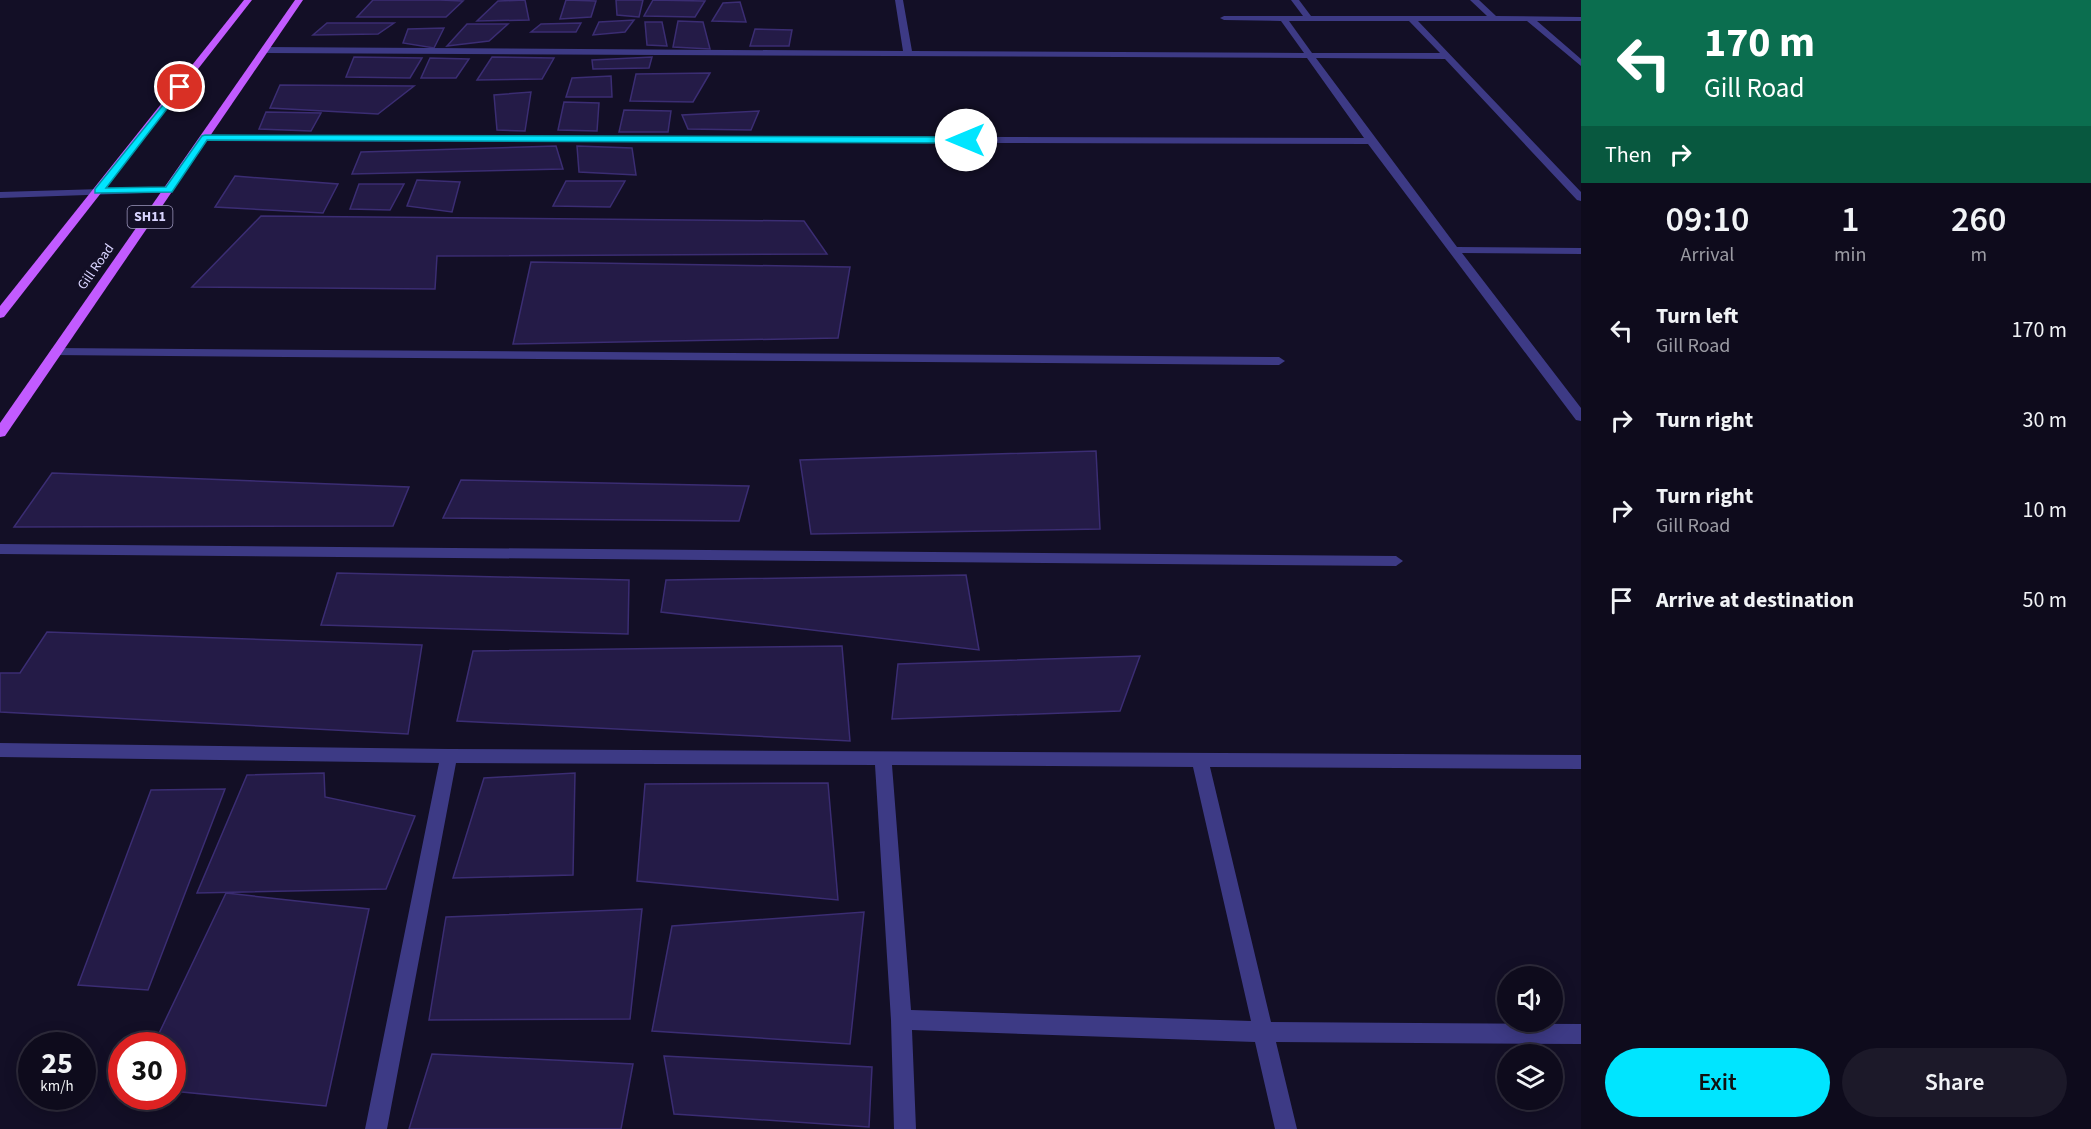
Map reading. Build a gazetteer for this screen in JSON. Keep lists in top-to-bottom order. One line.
{"streets":{"main road":["SH11","Gill Road"]},"page":{"turn":["170 m","Gill Road"],"then":"Then","eta":["09:10","Arrival","1","min","260","m"],"list":[{"name":"Turn left","note":"Gill Road","value":"170 m"},{"name":"Turn right","value":"30 m"},{"name":"Turn right","note":"Gill Road","value":"10 m"},{"name":"Arrive at destination","value":"50 m"}],"speed":"25 km/h","limit":"30","buttons":["Exit","Share"]}}
